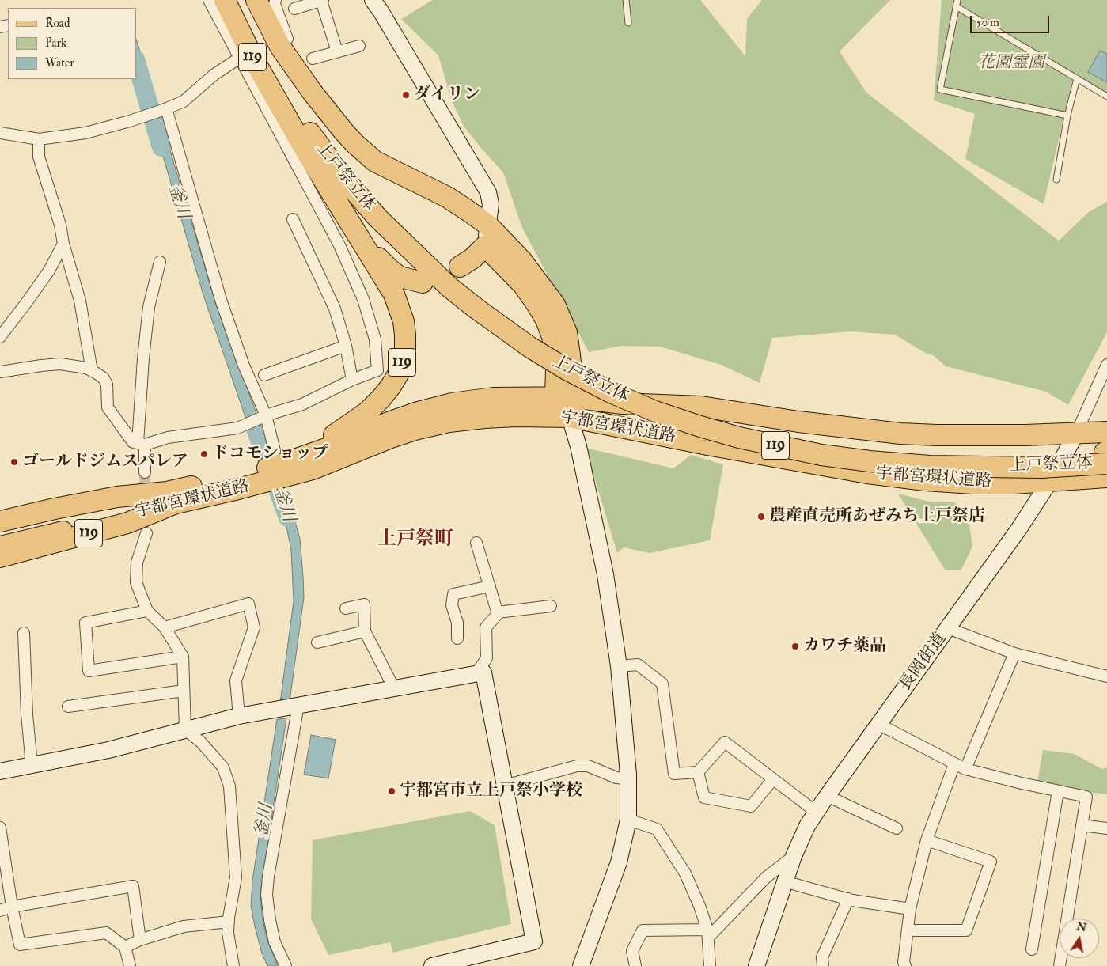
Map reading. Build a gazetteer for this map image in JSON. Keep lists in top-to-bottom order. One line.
{"streets":{"highway":["119","上戸祭立体","宇都宮環状道路"],"street":["長岡街道"]},"crossings":[["119","上戸祭立体"],["119","宇都宮環状道路"],["上戸祭立体","宇都宮環状道路"],["宇都宮環状道路","長岡街道"]],"districts":["上戸祭町"],"water":["釜川"],"parks":["花園霊園"],"places":["ダイリン","ドコモショップ","ゴールドジムスパレア","農産直売所あぜみち上戸祭店","カワチ薬品","宇都宮市立上戸祭小学校"],"legend":["Road","Park","Water"],"scale_bar":"50 m","north":"top"}
